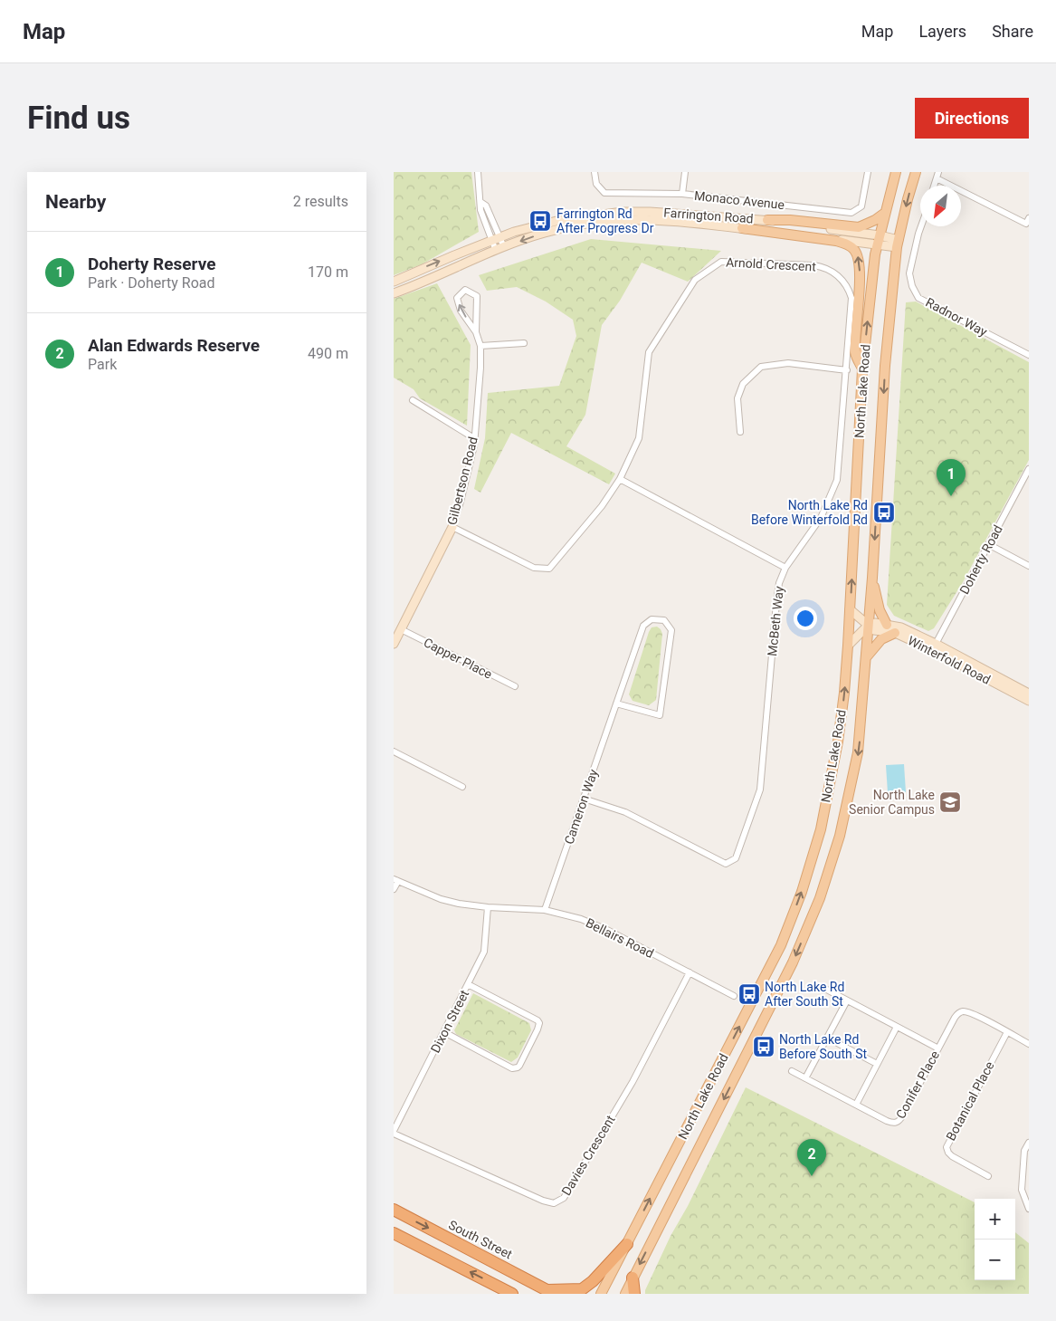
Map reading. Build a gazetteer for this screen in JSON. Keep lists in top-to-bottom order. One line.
{"streets":{"highway":["South Street"],"main road":["Farrington Road","North Lake Road","Gilbertson Road","Winterfold Road"],"street":["Monaco Avenue","Arnold Crescent","Radnor Way","Doherty Road","McBeth Way","Capper Place","Cameron Way","Bellairs Road","Dixon Street","Conifer Place","Botanical Place","Davies Crescent"]},"crossings":[["Farrington Road","North Lake Road"],["Arnold Crescent","McBeth Way"],["North Lake Road","Winterfold Road"],["Gilbertson Road","Capper Place"],["Doherty Road","Winterfold Road"],["McBeth Way","Cameron Way"],["Cameron Way","Bellairs Road"],["Bellairs Road","Dixon Street"],["Bellairs Road","Davies Crescent"],["Dixon Street","Davies Crescent"],["Conifer Place","Botanical Place"]],"places":{"bus stop":["Farrington Rd After Progress Dr","North Lake Rd Before Winterfold Rd","North Lake Rd After South St","North Lake Rd Before South St"],"school or university":["North Lake Senior Campus"]},"north":"bottom left","page":{"header":"Map","nav":["Map","Layers","Share"],"buttons":"Directions","title":"Find us","heading":["Nearby","2 results"],"list":[{"mark":"1","name":"Doherty Reserve","note":"Park · Doherty Road","value":"170 m"},{"mark":"2","name":"Alan Edwards Reserve","note":"Park","value":"490 m"}],"pins":["1","2"],"map_buttons":["+","−"]}}
